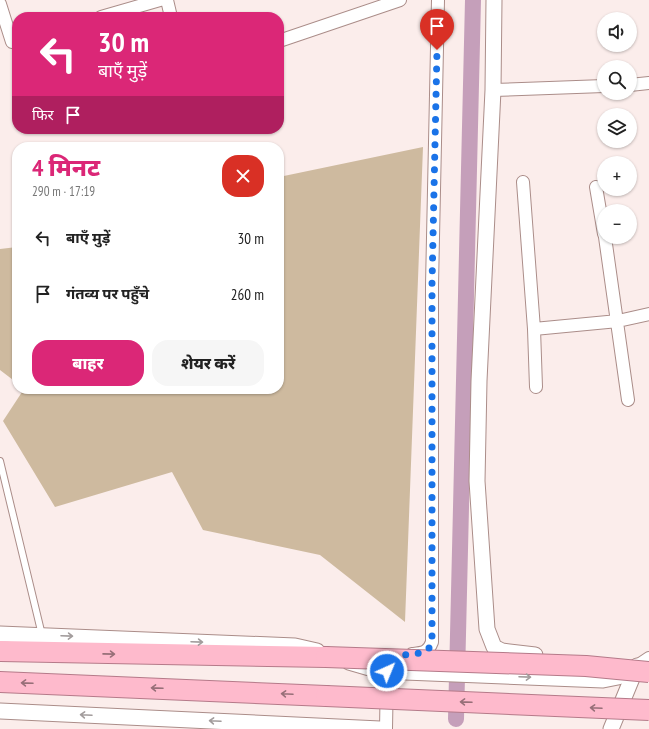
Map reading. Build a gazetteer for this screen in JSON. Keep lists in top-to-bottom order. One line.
{"page":{"map_buttons":["+","−"],"turn":["30 m","बाएँ मुड़ें"],"then":"फिर","heading":["4 मिनट","290 m · 17:19"],"list":[{"name":"बाएँ मुड़ें","value":"30 m"},{"name":"गंतव्य पर पहुँचे","value":"260 m"}],"buttons":["बाहर","शेयर करें"]}}
